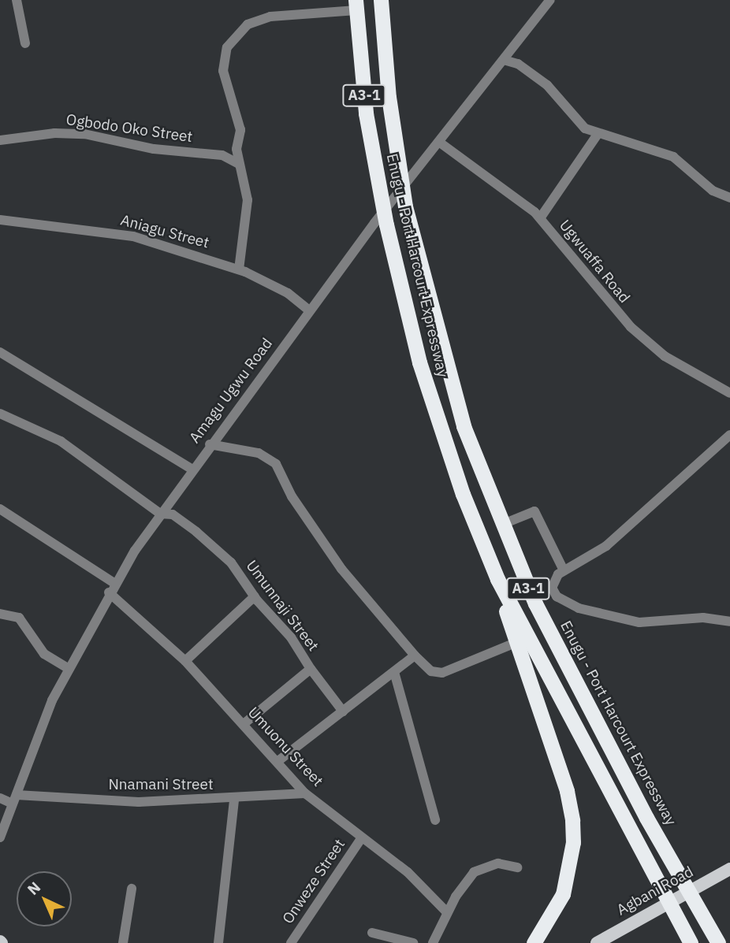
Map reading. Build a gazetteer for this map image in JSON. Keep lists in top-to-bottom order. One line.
{"streets":{"highway":["A3-1","Enugu - Port Harcourt Expressway"],"main road":["Agbani Road"],"street":["Ogbodo Oko Street","Aniagu Street","Ugwuaffa Road","Amagu Ugwu Road","Umunnaji Street","Umuonu Street","Nnamani Street","Onweze Street"]},"crossings":[["Aniagu Street","Amagu Ugwu Road"],["Ugwuaffa Road","Amagu Ugwu Road"],["Amagu Ugwu Road","Umunnaji Street"],["Amagu Ugwu Road","Umuonu Street"],["Amagu Ugwu Road","Nnamani Street"],["Umunnaji Street","Umuonu Street"],["Umuonu Street","Nnamani Street"],["Umuonu Street","Onweze Street"]],"north":"top left"}
